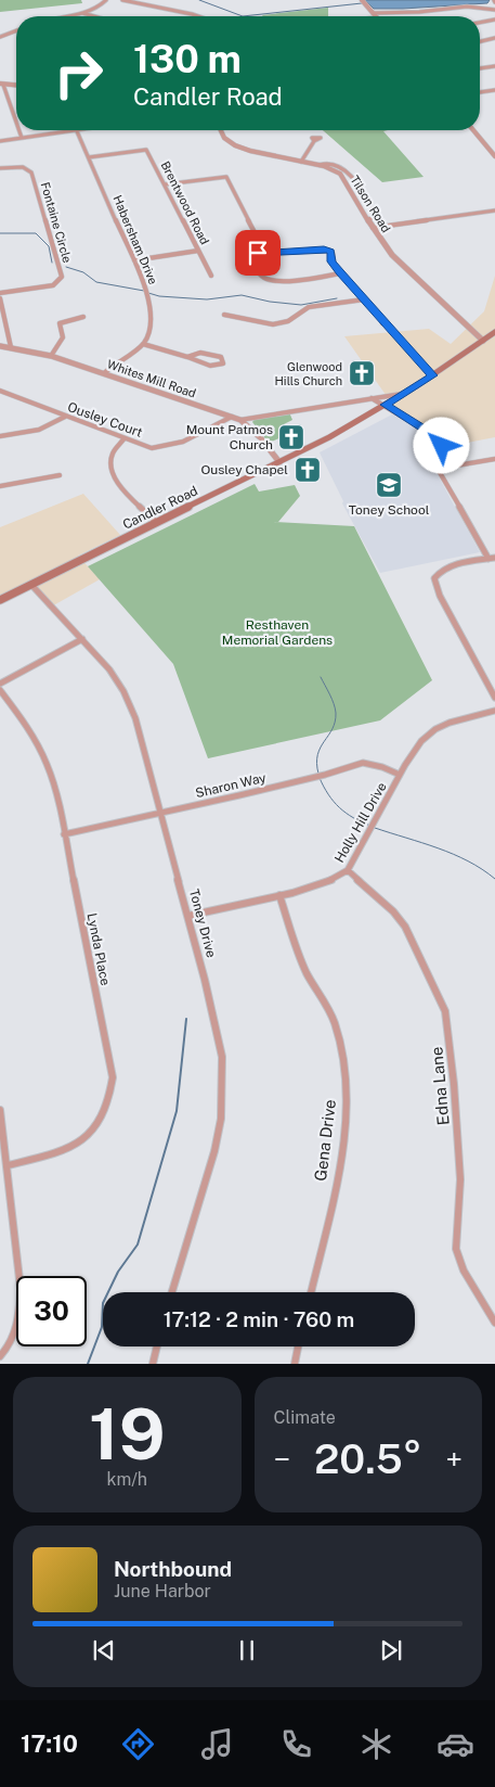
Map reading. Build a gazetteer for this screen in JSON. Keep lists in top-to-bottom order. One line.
{"streets":{"main road":["Candler Road"],"street":["Brentwood Road","Tilson Road","Fontaine Circle","Habersham Drive","Whites Mill Road","Ousley Court","Sharon Way","Holly Hill Drive","Toney Drive","Lynda Place","Edna Lane","Gena Drive"]},"crossings":[["Brentwood Road","Habersham Drive"],["Tilson Road","Candler Road"],["Whites Mill Road","Ousley Court"],["Whites Mill Road","Candler Road"],["Candler Road","Toney Drive"],["Sharon Way","Holly Hill Drive"],["Sharon Way","Toney Drive"],["Sharon Way","Lynda Place"],["Holly Hill Drive","Toney Drive"],["Holly Hill Drive","Edna Lane"],["Holly Hill Drive","Gena Drive"]],"parks":["Resthaven Memorial Gardens"],"places":{"church":["Glenwood Hills Church","Mount Patmos Church","Ousley Chapel"],"school or university":["Toney School"]},"page":{"turn":["130 m","Candler Road"],"limit":"30","trip":"17:12 · 2 min · 760 m","tile":[["19","km/h"],"Climate"],"heat":["−","20.5°","+"],"song":["Northbound","June Harbor"],"tabs":"17:10"}}
